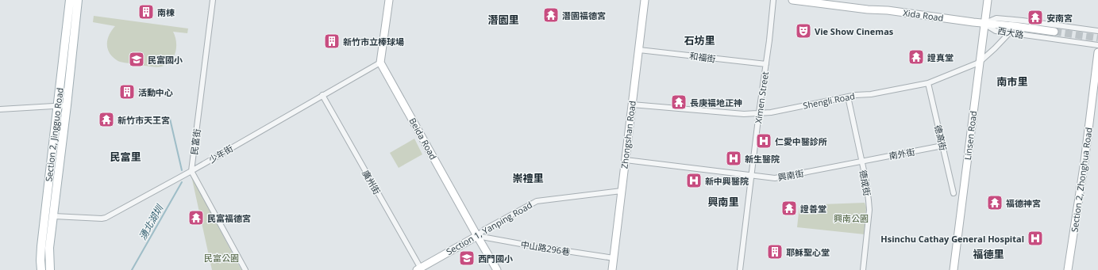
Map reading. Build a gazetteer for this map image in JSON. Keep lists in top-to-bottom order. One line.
{"streets":{"main road":["Section 2, Jingguo Road"],"street":["Xida Road","西大路","和福街","Ximen Street","Shengli Road","Zhongshan Road","Linsen Road","德高街","Beida Road","民富街","少年街","南外街","興南街","Section 2, Zhonghua Road","廣州街","德成街","Section 1, Yanping Road","中山路296巷"]},"crossings":[["Xida Road","西大路"],["Xida Road","Linsen Road"],["西大路","Shengli Road"],["西大路","Linsen Road"],["和福街","Ximen Street"],["和福街","Zhongshan Road"],["Ximen Street","Shengli Road"],["Ximen Street","興南街"],["Shengli Road","Zhongshan Road"],["Shengli Road","Linsen Road"],["Shengli Road","德高街"],["Shengli Road","德成街"],["Section 2, Jingguo Road","少年街"],["Zhongshan Road","興南街"],["Zhongshan Road","Section 1, Yanping Road"],["Zhongshan Road","中山路296巷"],["德高街","南外街"],["Beida Road","少年街"],["Beida Road","Section 1, Yanping Road"],["Beida Road","中山路296巷"],["民富街","少年街"],["少年街","廣州街"],["南外街","興南街"],["南外街","德成街"],["興南街","德成街"],["廣州街","Section 1, Yanping Road"],["Section 1, Yanping Road","中山路296巷"]],"districts":["潛園里","石坊里","南市里","民富里","崇禮里","興南里","福德里"],"water":["湧北湖圳"],"parks":["興南公園","民富公園"],"places":{"building":["南棟","新竹市立棒球場","活動中心","耶穌聖心堂"],"temple":["潛園福德宮","安南宮","證真堂","長庚福地正神","新竹市天王宮","福德神宮","證善堂","民富福德宮"],"theatre":["Vie Show Cinemas"],"school or university":["民富國小","西門國小"],"hospital":["仁愛中醫診所","新生醫院","新中興醫院","Hsinchu Cathay General Hospital"]}}
